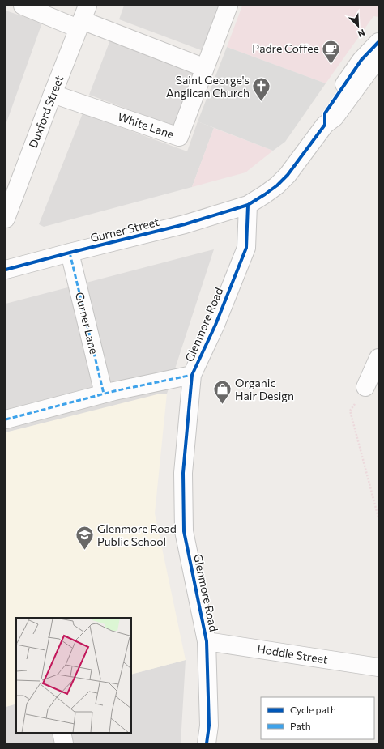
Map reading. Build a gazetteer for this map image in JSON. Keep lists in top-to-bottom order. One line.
{"streets":{"street":["Duxford Street","White Lane","Gurner Street","Gurner Lane","Glenmore Road","Hoddle Street"]},"crossings":[["Duxford Street","White Lane"],["Gurner Street","Gurner Lane"],["Gurner Street","Glenmore Road"],["Glenmore Road","Hoddle Street"]],"places":{"cafe":["Padre Coffee"],"church":["Saint George's Anglican Church"],"shop":["Organic Hair Design"],"school or university":["Glenmore Road Public School"]},"legend":["Cycle path","Path"],"north":"bottom right"}
